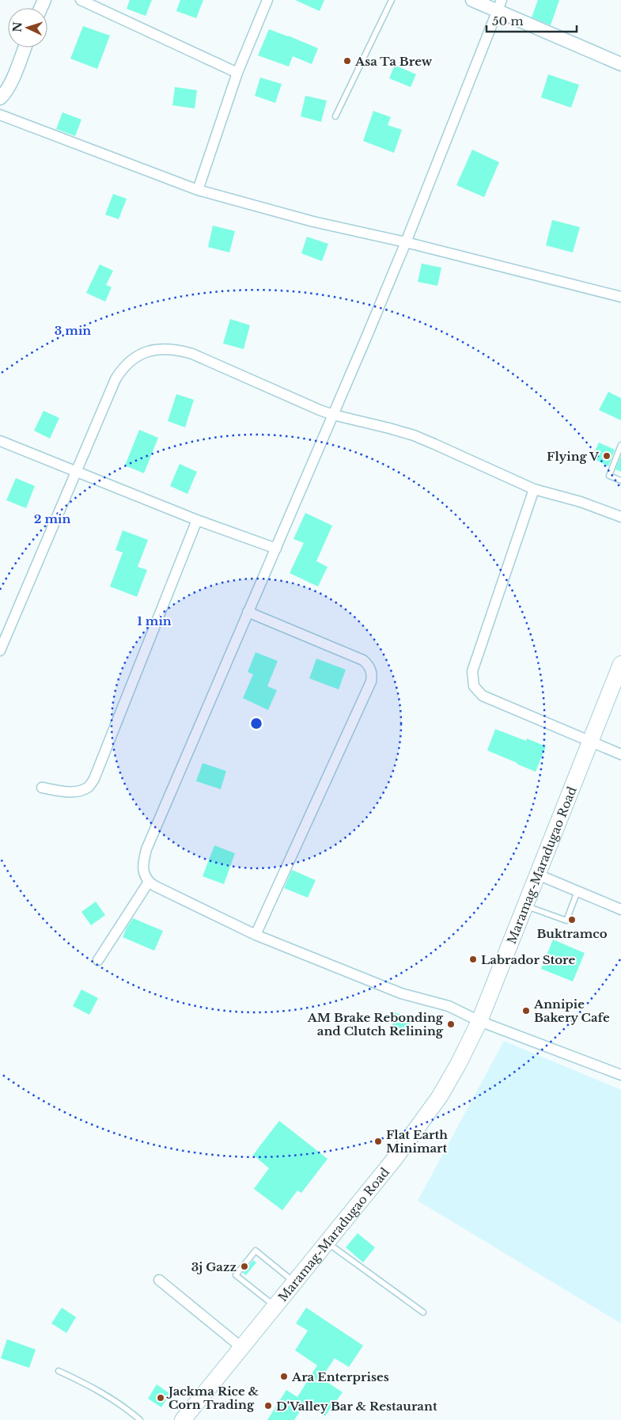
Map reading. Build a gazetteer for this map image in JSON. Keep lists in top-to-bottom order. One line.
{"streets":{"main road":["Maramag-Maradugao Road"]},"places":["Asa Ta Brew","Flying V","Buktramco","Labrador Store","Annipie Bakery Cafe","AM Brake Rebonding and Clutch Relining","Flat Earth Minimart","3j Gazz","Ara Enterprises","Jackma Rice & Corn Trading","D'Valley Bar & Restaurant"],"scale_bar":"50 m","north":"left","rings":["3 min","2 min","1 min"]}
